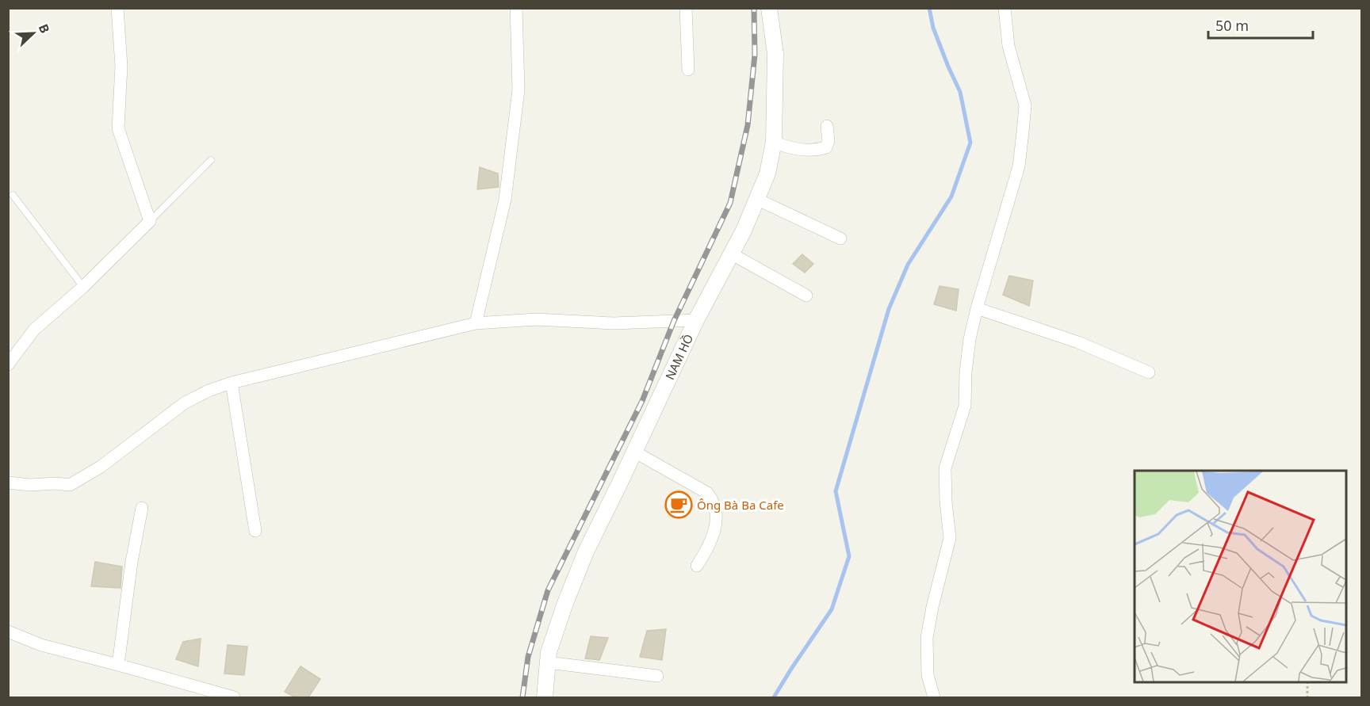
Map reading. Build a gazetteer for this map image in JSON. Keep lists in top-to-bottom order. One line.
{"streets":{"street":["NAM HỒ"]},"places":{"cafe":["Ông Bà Ba Cafe"]},"scale_bar":"50 m","north":"top right"}
